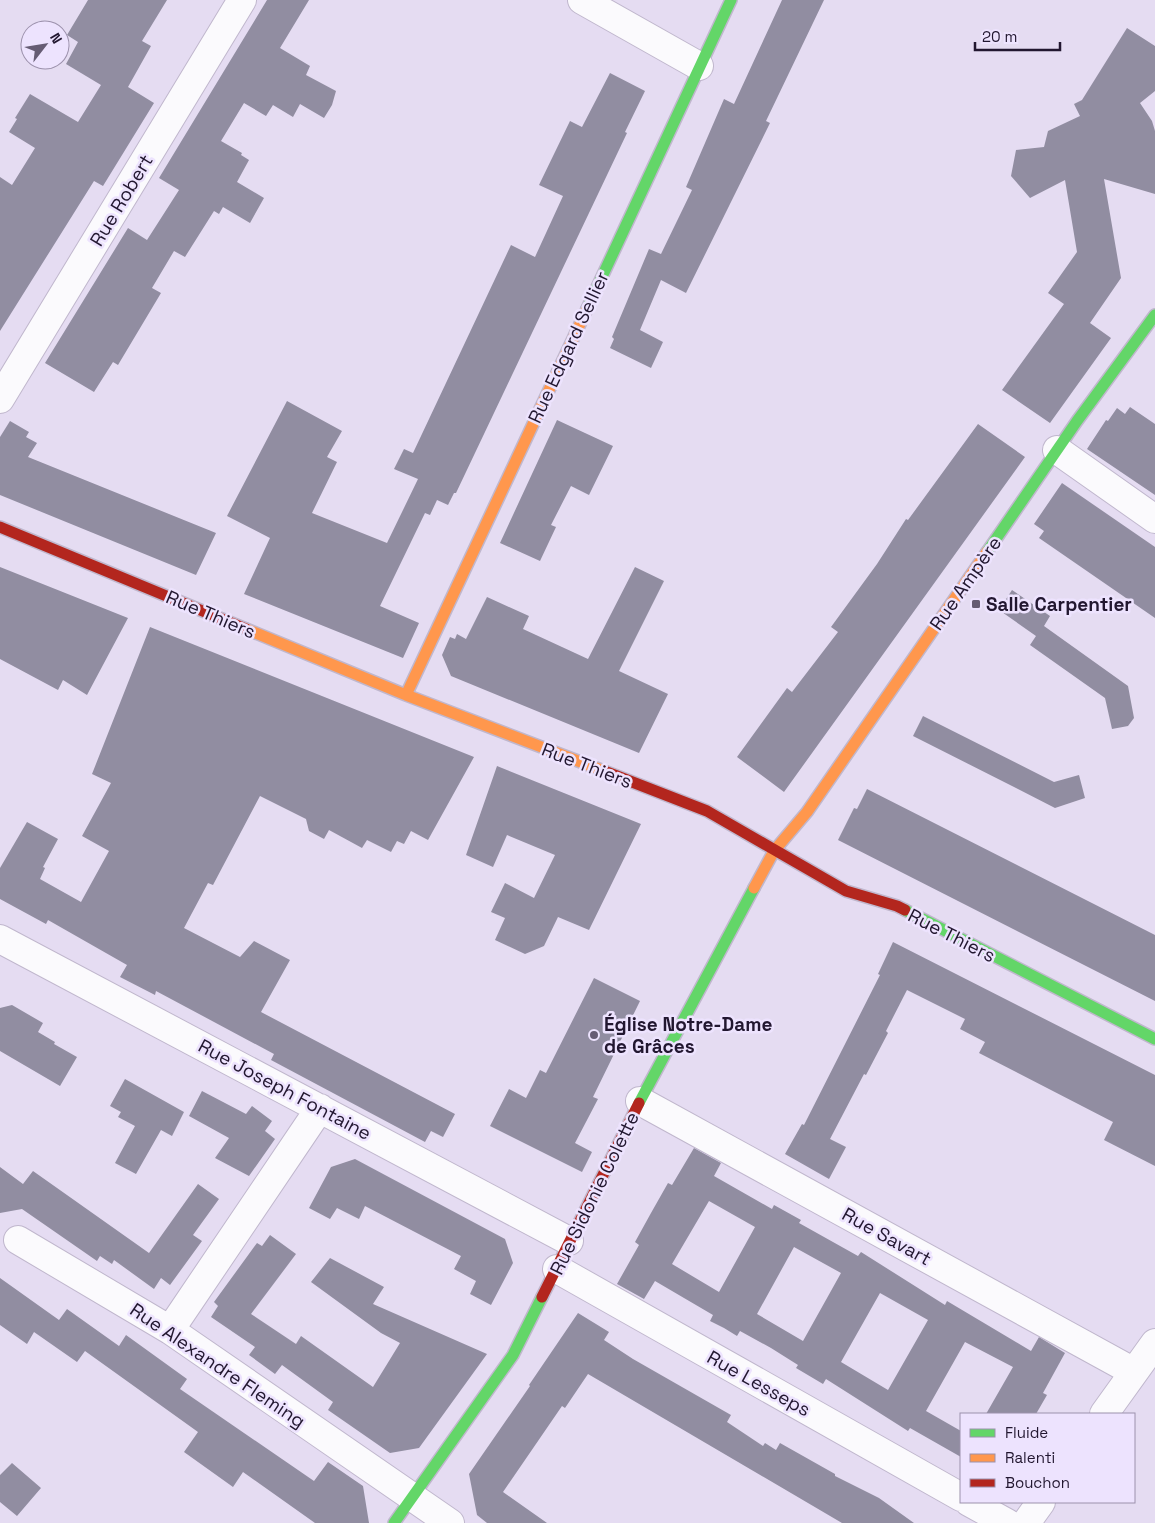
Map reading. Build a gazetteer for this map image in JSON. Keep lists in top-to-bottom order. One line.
{"streets":{"street":["Rue Robert","Rue Edgard Sellier","Rue Ampère","Rue Thiers","Rue Joseph Fontaine","Rue Sidonie Colette","Rue Savart","Rue Alexandre Fleming","Rue Lesseps"]},"crossings":[["Rue Edgard Sellier","Rue Thiers"],["Rue Ampère","Rue Thiers"],["Rue Ampère","Rue Sidonie Colette"],["Rue Thiers","Rue Sidonie Colette"],["Rue Joseph Fontaine","Rue Sidonie Colette"],["Rue Sidonie Colette","Rue Savart"],["Rue Sidonie Colette","Rue Alexandre Fleming"],["Rue Sidonie Colette","Rue Lesseps"]],"places":{"transit":["Salle Carpentier"],"other":["Église Notre-Dame de Grâces"]},"legend":["Fluide","Ralenti","Bouchon"],"scale_bar":"20 m","north":"top right"}
